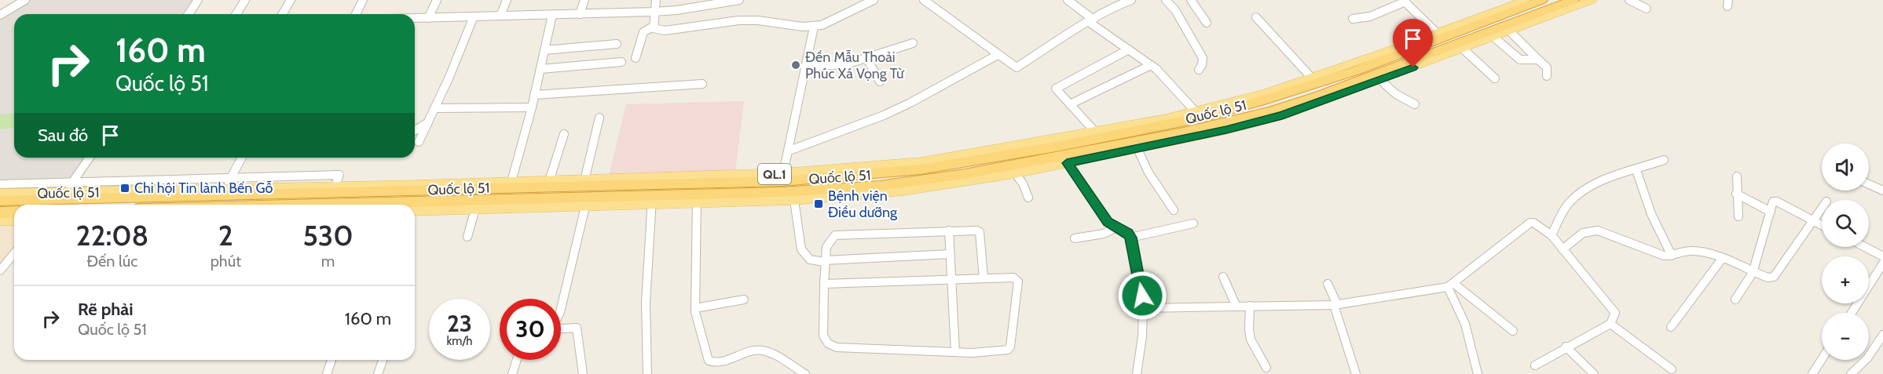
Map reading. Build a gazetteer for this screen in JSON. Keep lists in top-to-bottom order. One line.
{"streets":{"highway":["Quốc lộ 51","QL.1"]},"places":{"other":["Đền Mẫu Thoải Phúc Xá Vọng Từ"],"transit":["Chi hội Tin lành Bến Gỗ","Bệnh viện Điều dưỡng"]},"page":{"turn":["160 m","Quốc lộ 51"],"then":"Sau đó","map_buttons":["+","−"],"eta":["22:08","Đến lúc","2","phút","530","m"],"list":[{"name":"Rẽ phải","note":"Quốc lộ 51","value":"160 m"}],"speed":"23 km/h","limit":"30"}}
